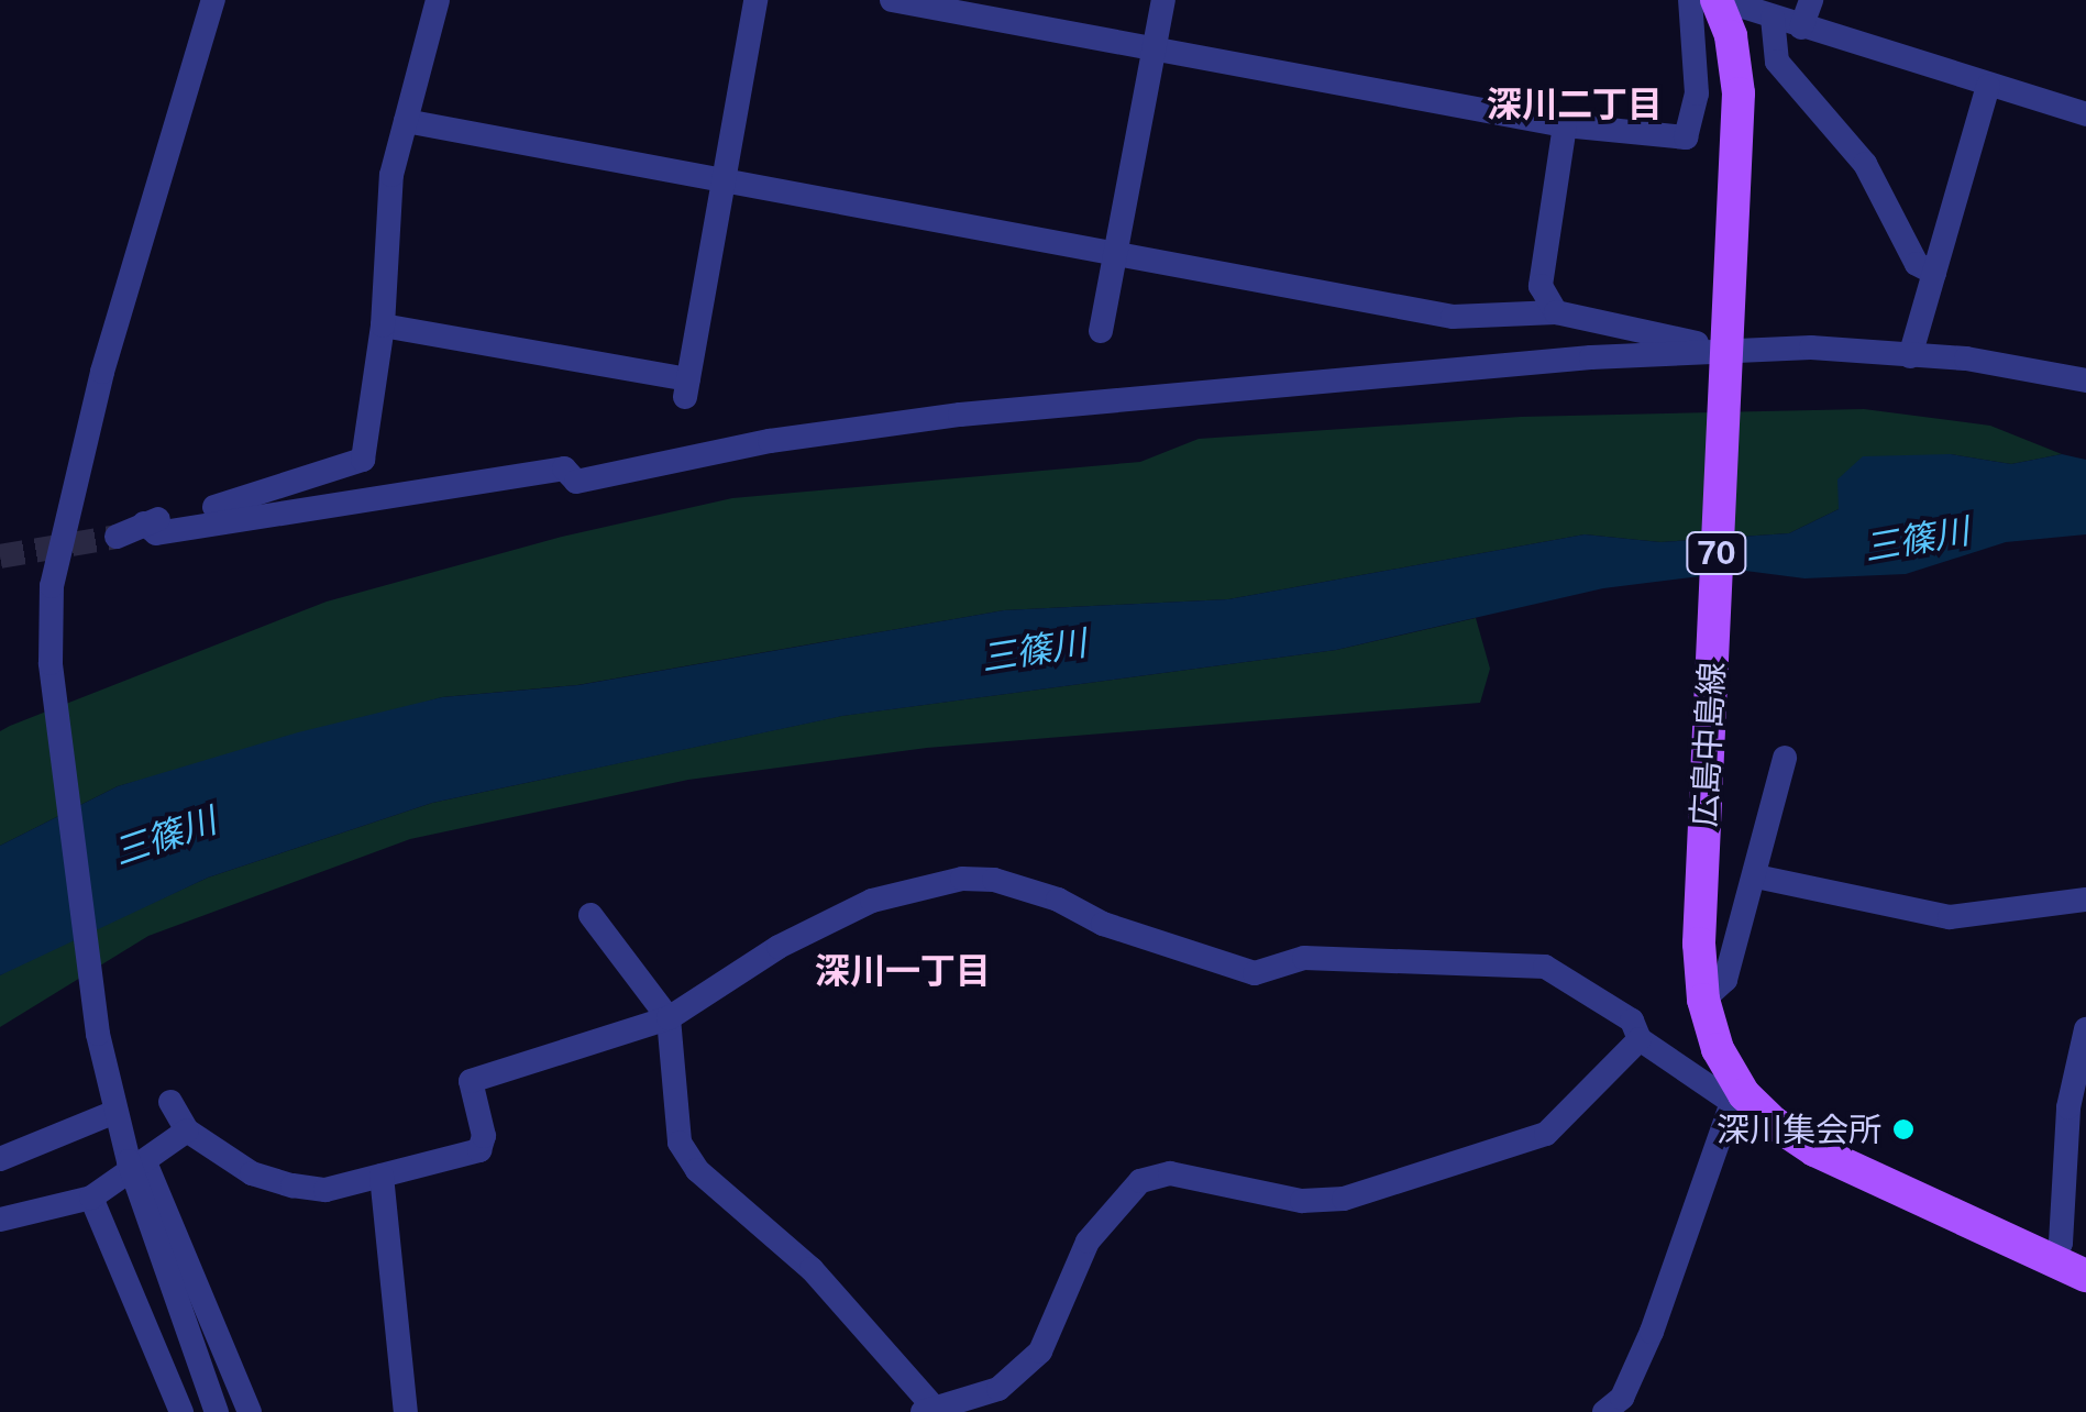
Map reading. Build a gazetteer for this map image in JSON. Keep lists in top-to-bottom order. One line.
{"streets":{"main road":["70","広島中島線"]},"districts":["深川二丁目","深川一丁目"],"water":["三篠川"],"places":["深川集会所"]}
